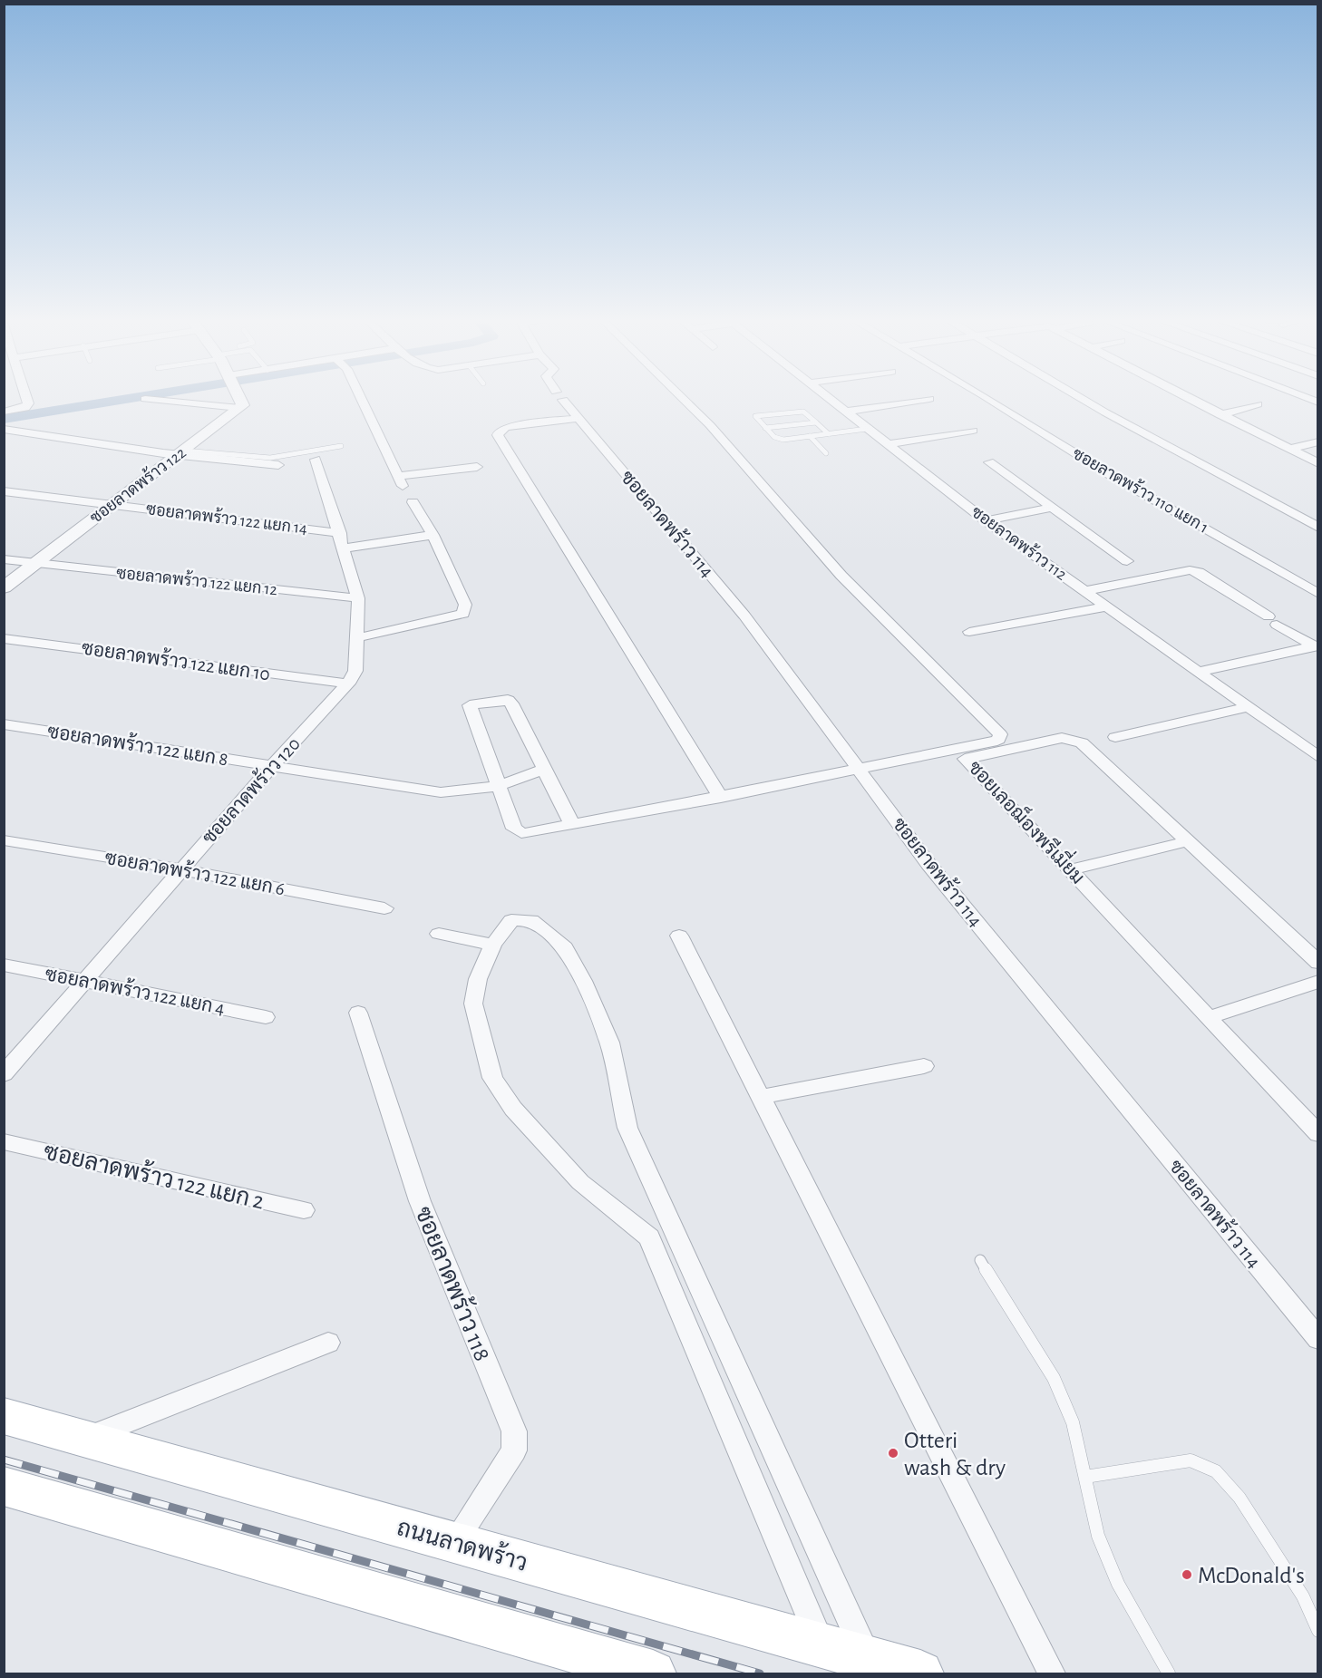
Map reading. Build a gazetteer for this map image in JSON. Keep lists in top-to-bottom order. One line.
{"streets":{"main road":["ถนนลาดพร้าว"],"street":["ซอยลาดพร้าว 122","ซอยลาดพร้าว 110 แยก 1","ซอยลาดพร้าว 122 แยก 14","ซอยลาดพร้าว 114","ซอยลาดพร้าว 112","ซอยลาดพร้าว 122 แยก 12","ซอยลาดพร้าว 122 แยก 10","ซอยลาดพร้าว 122 แยก 8","ซอยลาดพร้าว 120","ซอยเลอฌ็องพรีเมี่ยม","ซอยลาดพร้าว 122 แยก 6","ซอยลาดพร้าว 122 แยก 4","ซอยลาดพร้าว 122 แยก 2","ซอยลาดพร้าว 118"]},"crossings":[["ซอยลาดพร้าว 122","ซอยลาดพร้าว 122 แยก 14"],["ซอยลาดพร้าว 122","ซอยลาดพร้าว 122 แยก 12"],["ซอยลาดพร้าว 122 แยก 14","ซอยลาดพร้าว 120"],["ซอยลาดพร้าว 122 แยก 12","ซอยลาดพร้าว 120"],["ซอยลาดพร้าว 122 แยก 10","ซอยลาดพร้าว 120"],["ซอยลาดพร้าว 122 แยก 8","ซอยลาดพร้าว 120"],["ซอยลาดพร้าว 120","ซอยลาดพร้าว 122 แยก 6"],["ซอยลาดพร้าว 120","ซอยลาดพร้าว 122 แยก 4"],["ซอยลาดพร้าว 118","ถนนลาดพร้าว"]],"places":["Otteri wash & dry","McDonald's"]}
